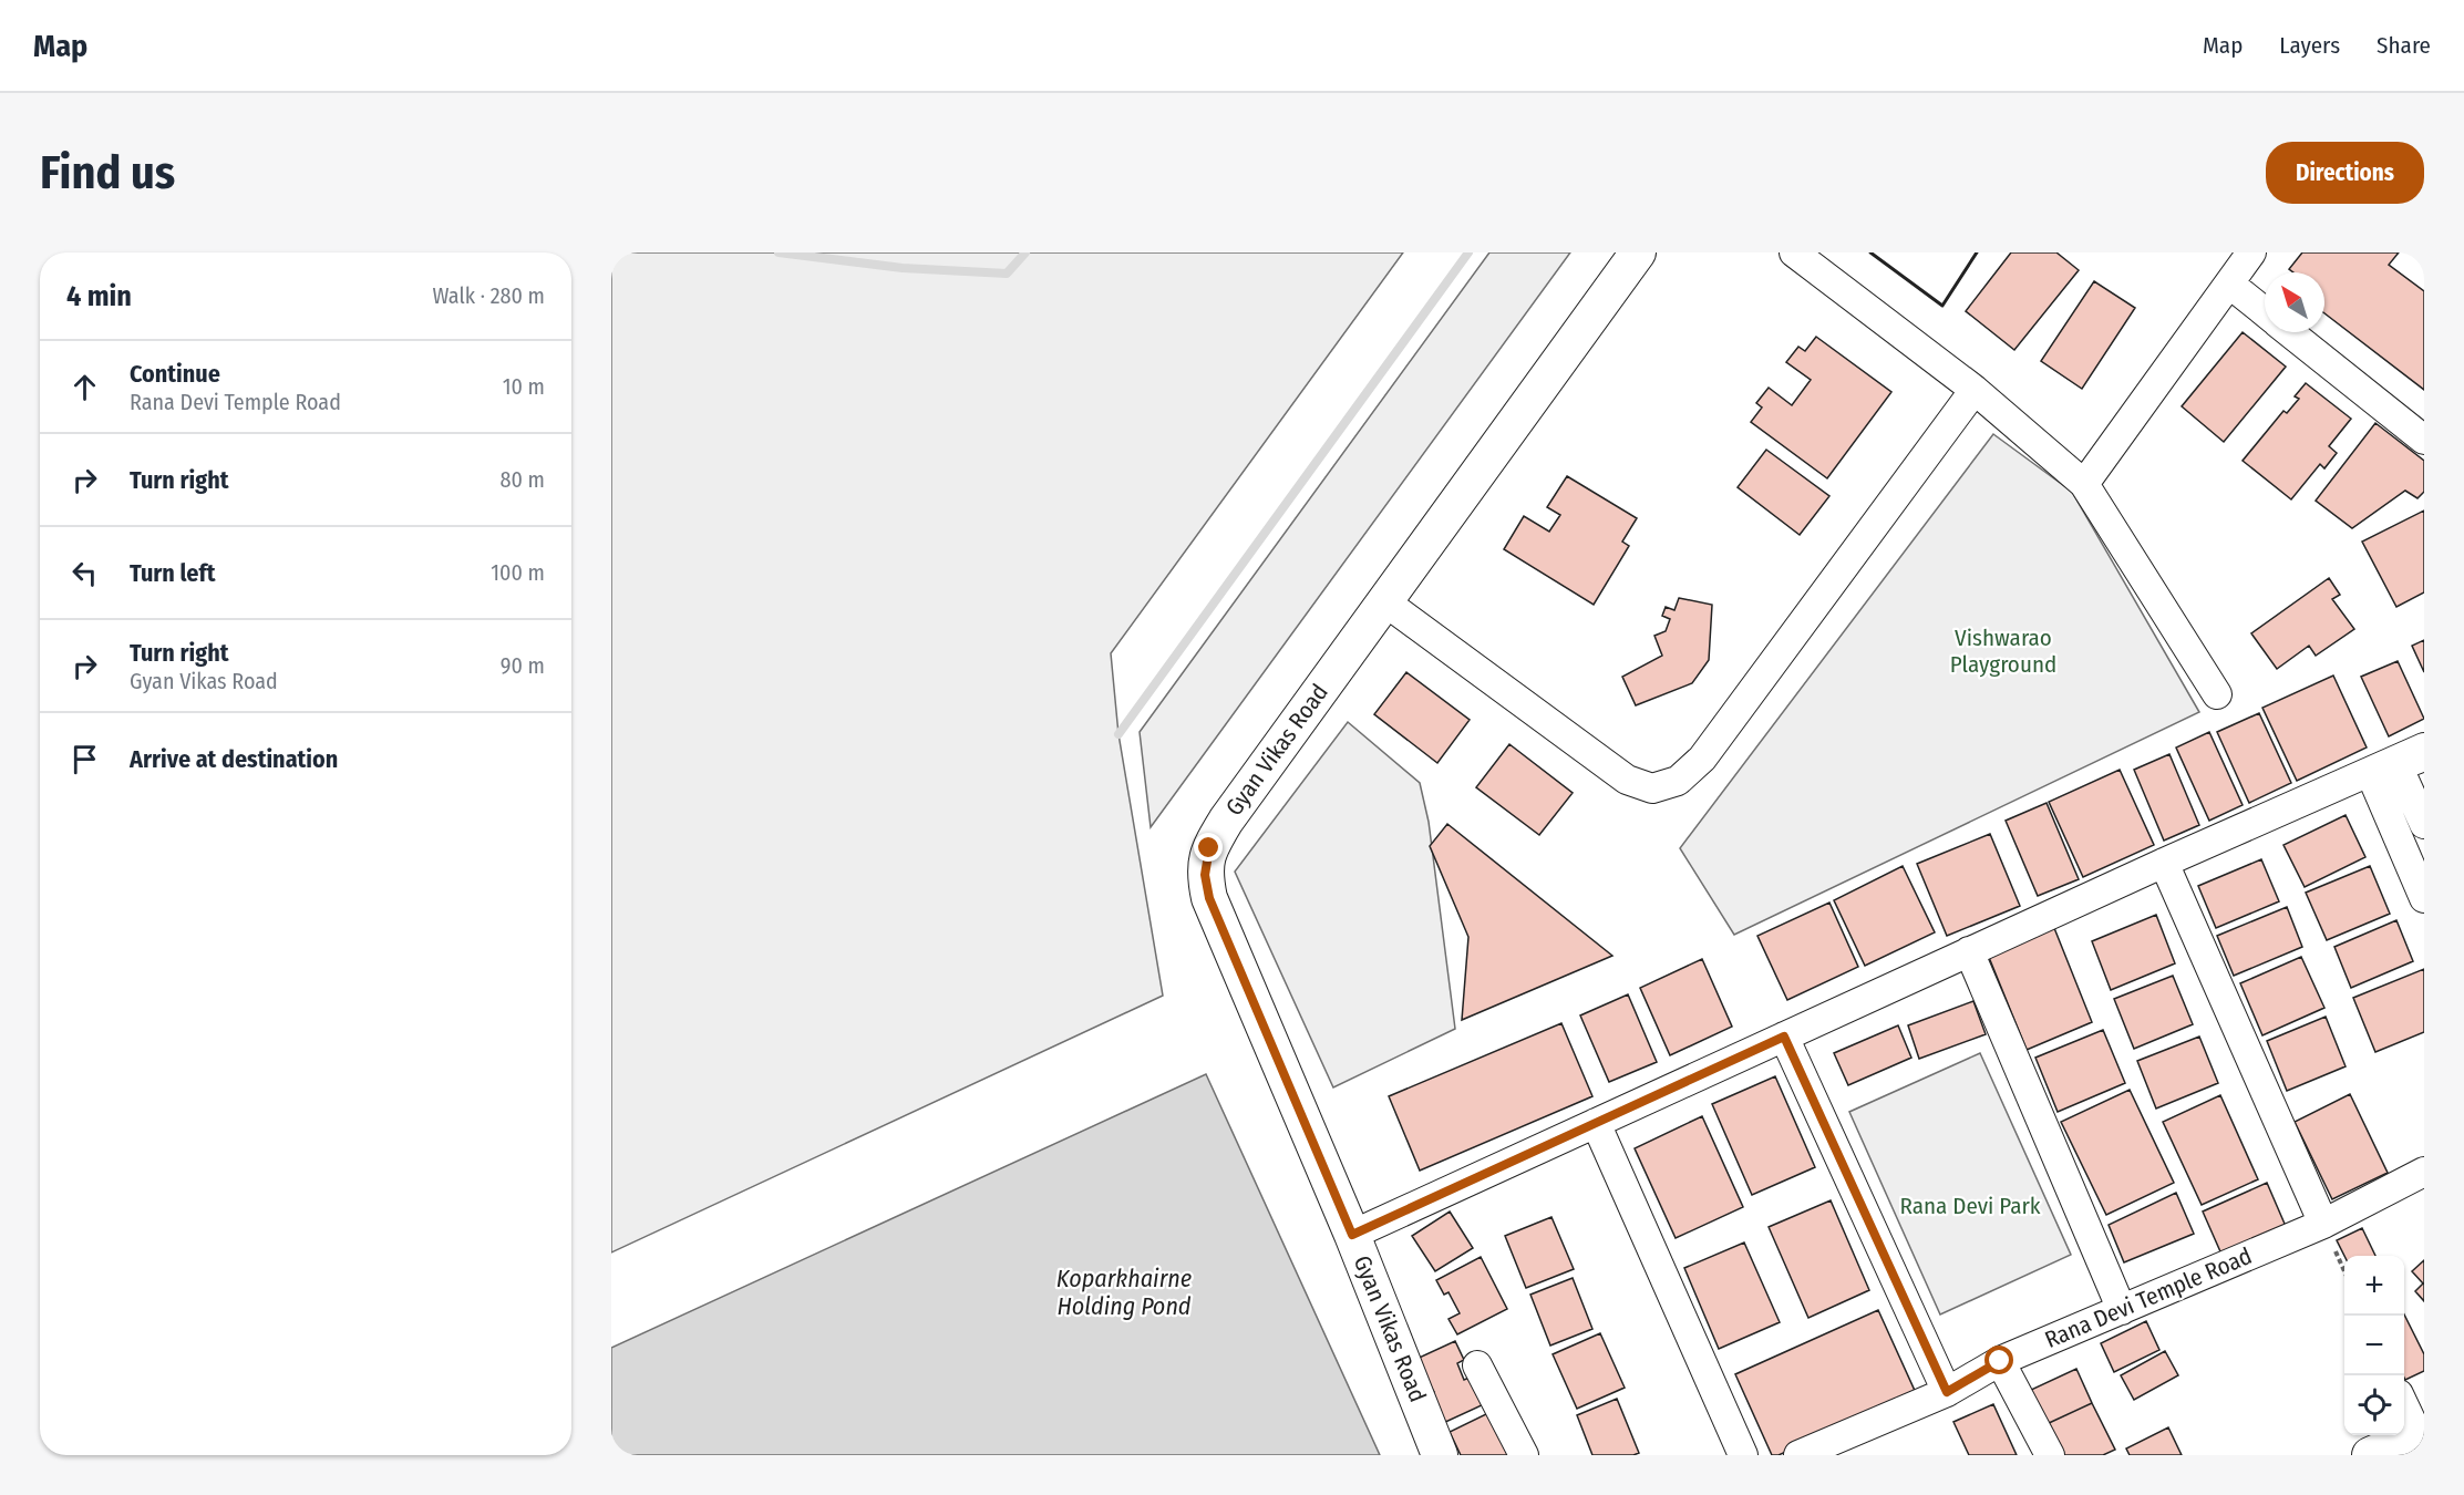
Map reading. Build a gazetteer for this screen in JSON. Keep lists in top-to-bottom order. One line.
{"streets":{"street":["Gyan Vikas Road","Rana Devi Temple Road"]},"water":["Koparkhairne Holding Pond"],"parks":["Vishwarao Playground","Rana Devi Park"],"north":"top left","page":{"header":"Map","nav":["Map","Layers","Share"],"buttons":"Directions","title":"Find us","heading":["4 min","Walk · 280 m"],"list":[["Continue","Rana Devi Temple Road","10 m"],["Turn right","80 m"],["Turn left","100 m"],["Turn right","Gyan Vikas Road","90 m"],"Arrive at destination"],"map_buttons":["+","−"]}}
